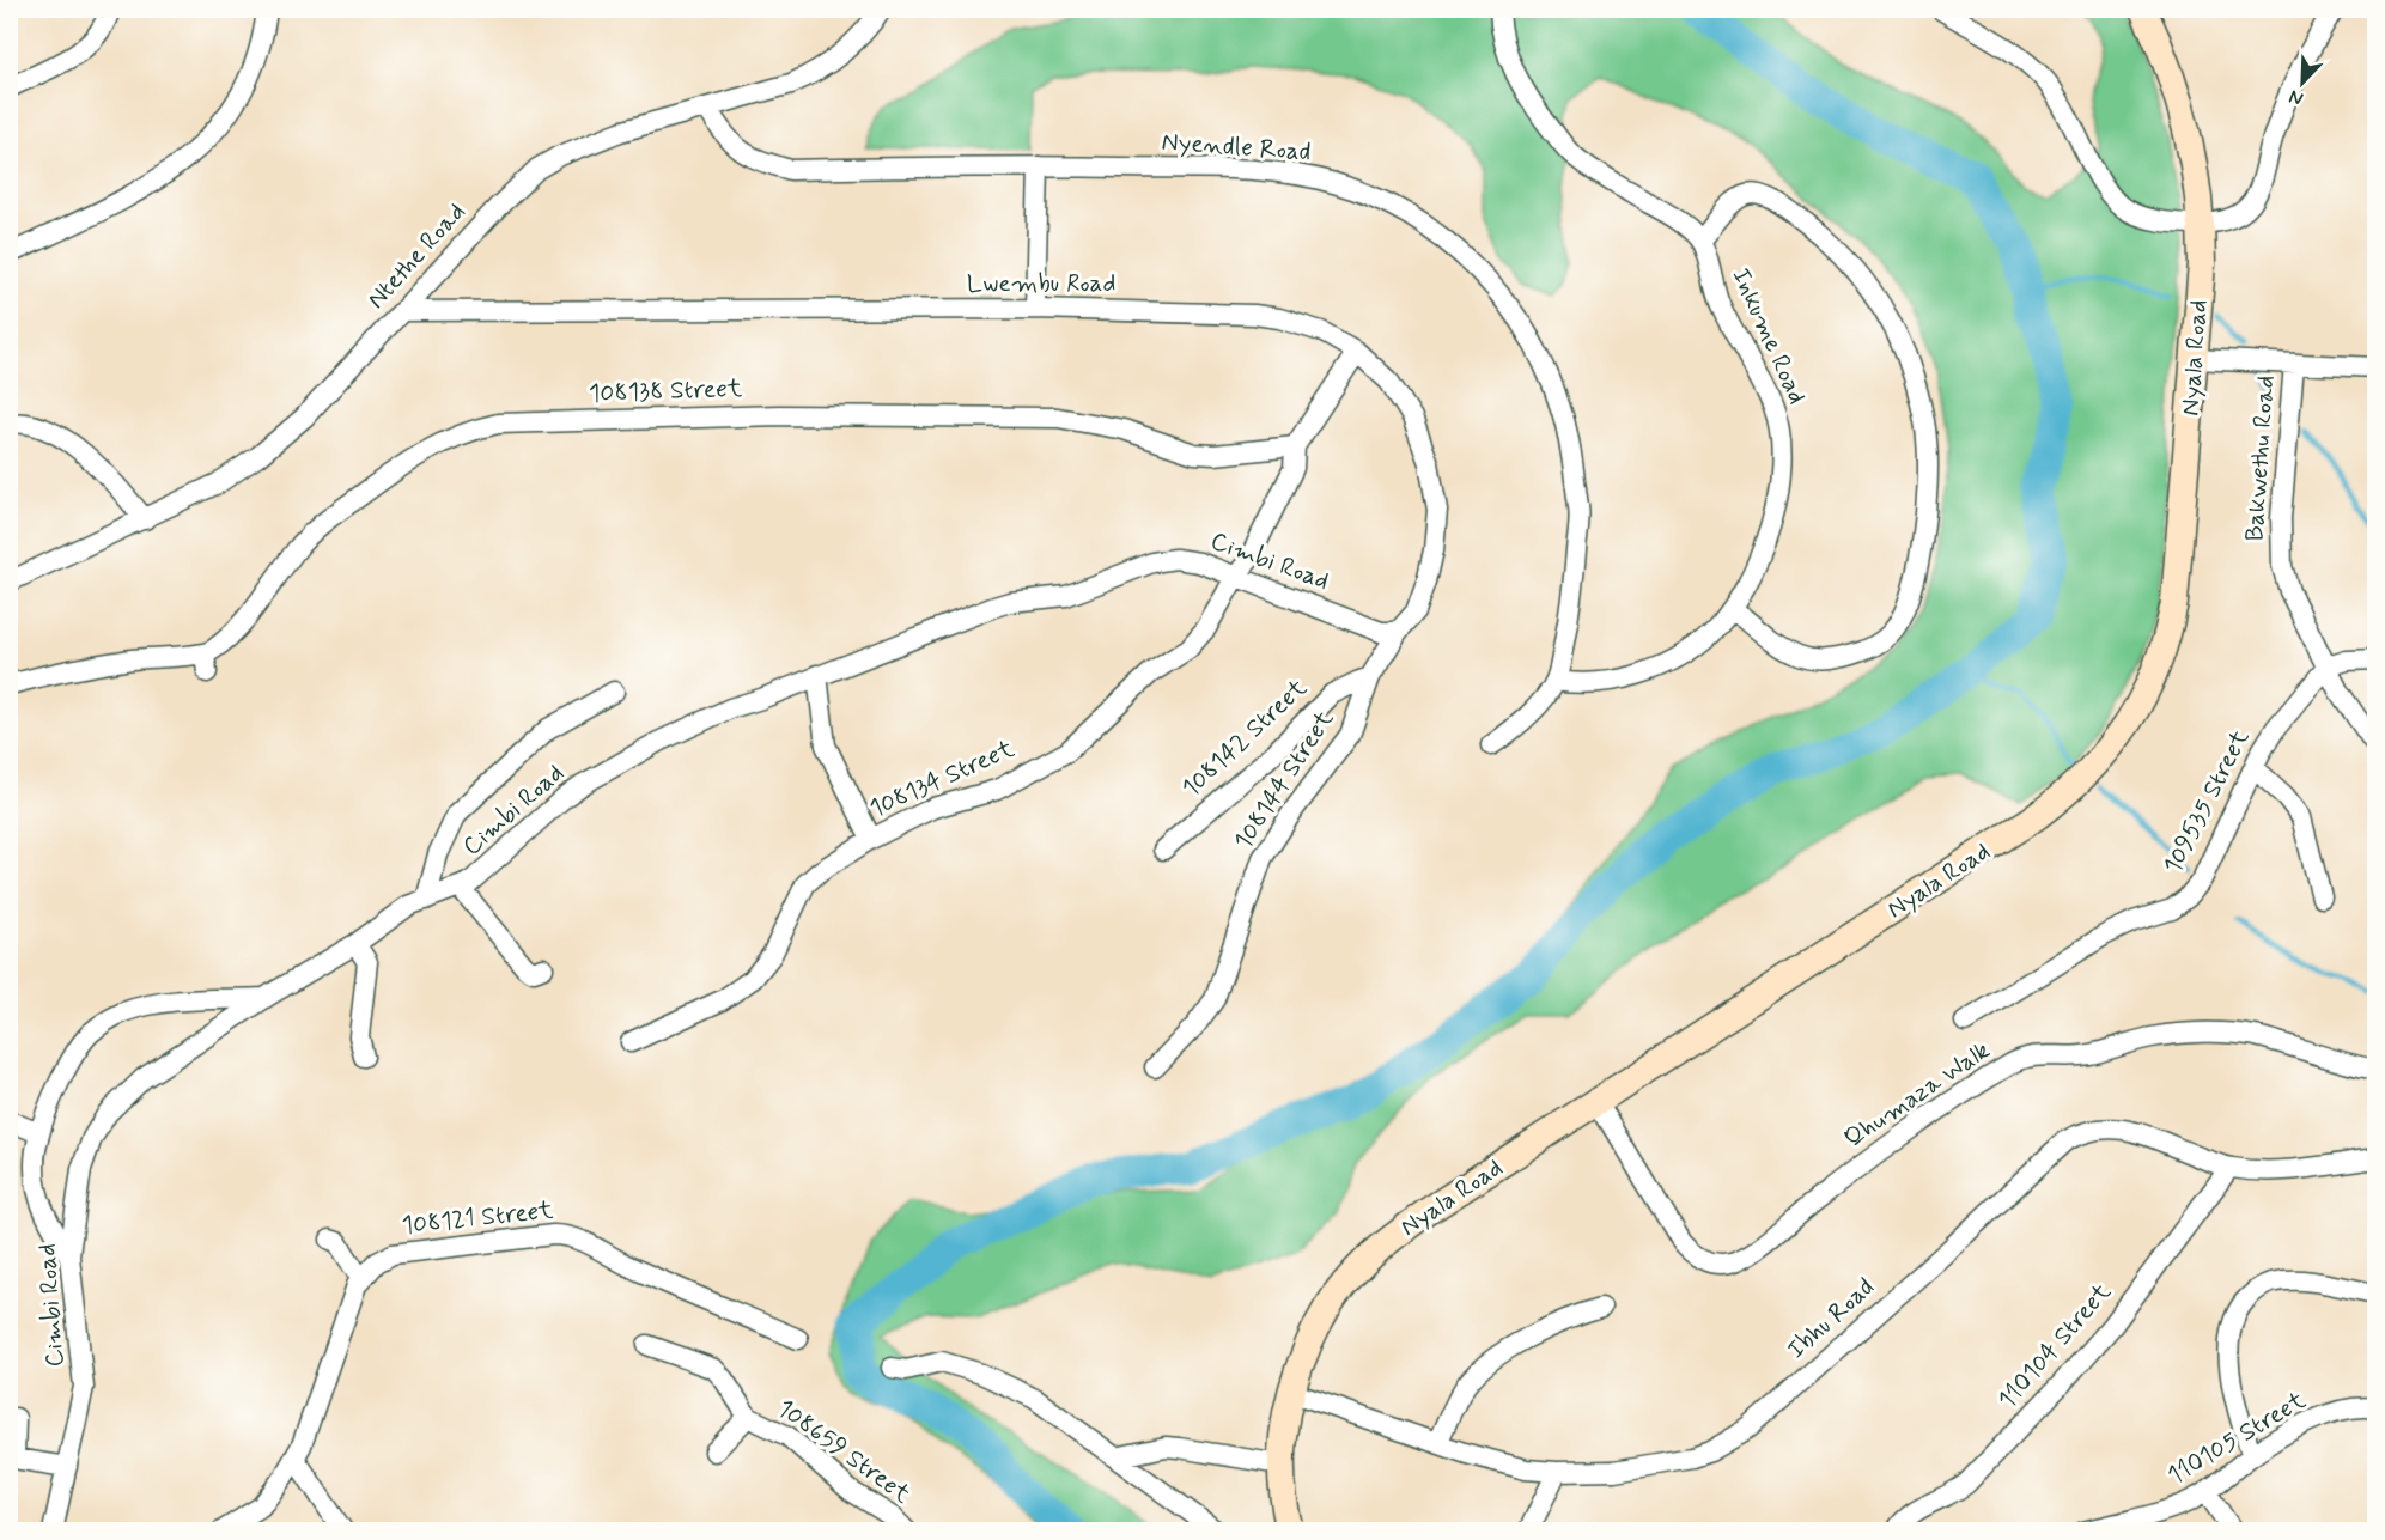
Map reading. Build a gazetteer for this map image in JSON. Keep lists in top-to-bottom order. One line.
{"streets":{"street":["Nyendle Road","Ntethe Road","Lwembu Road","Inkume Road","Nyala Road","108138 Street","Bakwethu Road","Cimbi Road","108142 Street","108134 Street","108144 Street","109535 Street","Qhumaza Walk","108121 Street","Ibhu Road","110104 Street","110105 Street","108659 Street"]},"crossings":[["Nyendle Road","Ntethe Road"],["Nyendle Road","Inkume Road"],["Ntethe Road","Lwembu Road"],["Lwembu Road","Cimbi Road"],["Lwembu Road","108144 Street"],["Nyala Road","Qhumaza Walk"],["Nyala Road","Ibhu Road"],["108138 Street","108134 Street"],["Bakwethu Road","109535 Street"],["Cimbi Road","108134 Street"],["Cimbi Road","108144 Street"],["108142 Street","108144 Street"],["Ibhu Road","110104 Street"]],"north":"bottom left"}
